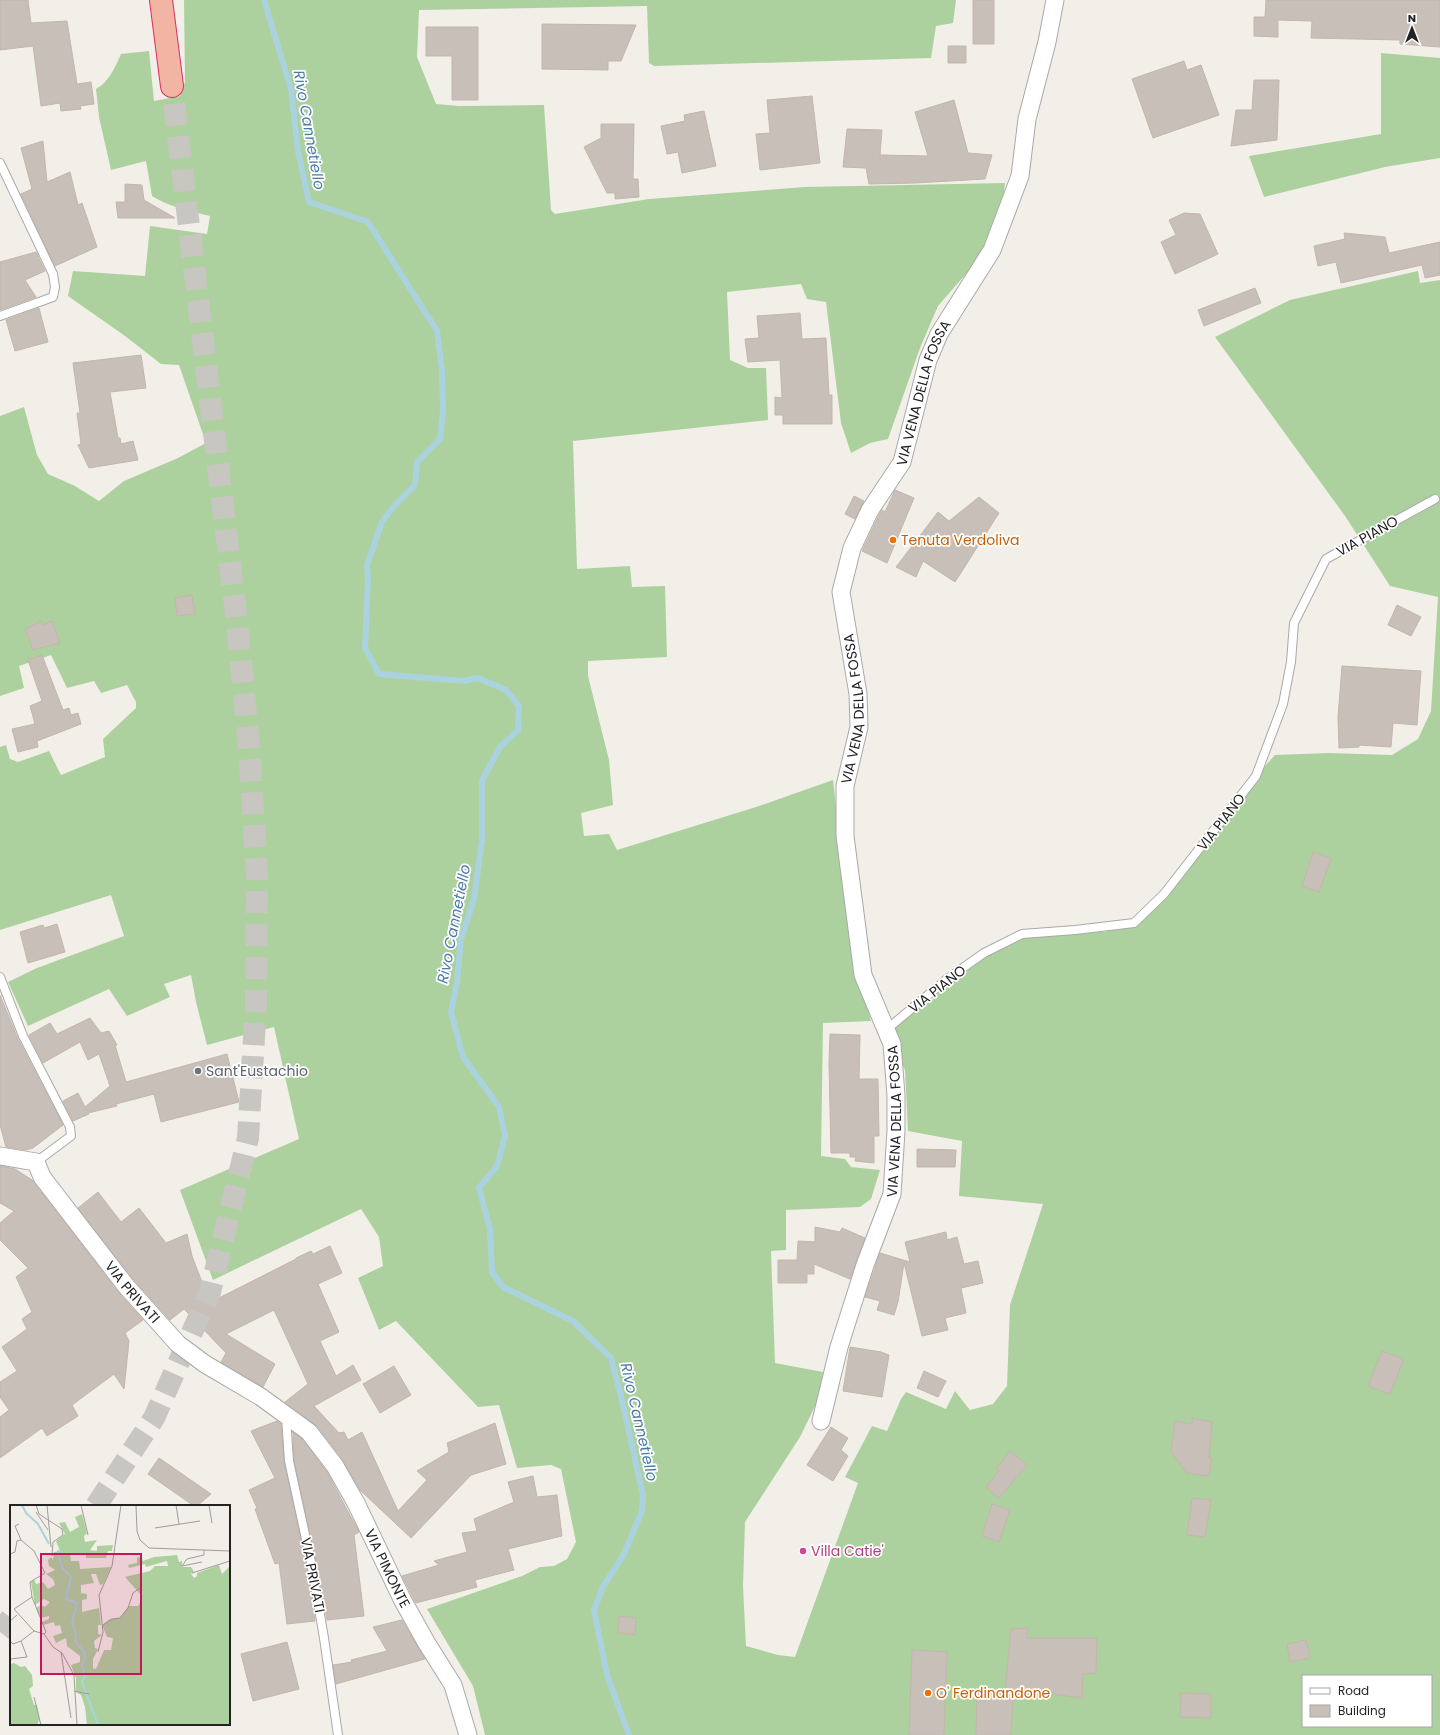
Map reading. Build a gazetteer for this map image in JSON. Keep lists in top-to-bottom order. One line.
{"streets":{"street":["VIA VENA DELLA FOSSA","VIA PRIVATI","VIA PIMONTE"],"lane":["VIA PIANO"]},"crossings":[["VIA VENA DELLA FOSSA","VIA PIANO"],["VIA PRIVATI","VIA PIMONTE"]],"water":["Rivo Cannetiello"],"places":["Tenuta Verdoliva","Sant'Eustachio","Villa Catie'","O' Ferdinandone"],"legend":["Road","Building"],"north":"top"}
